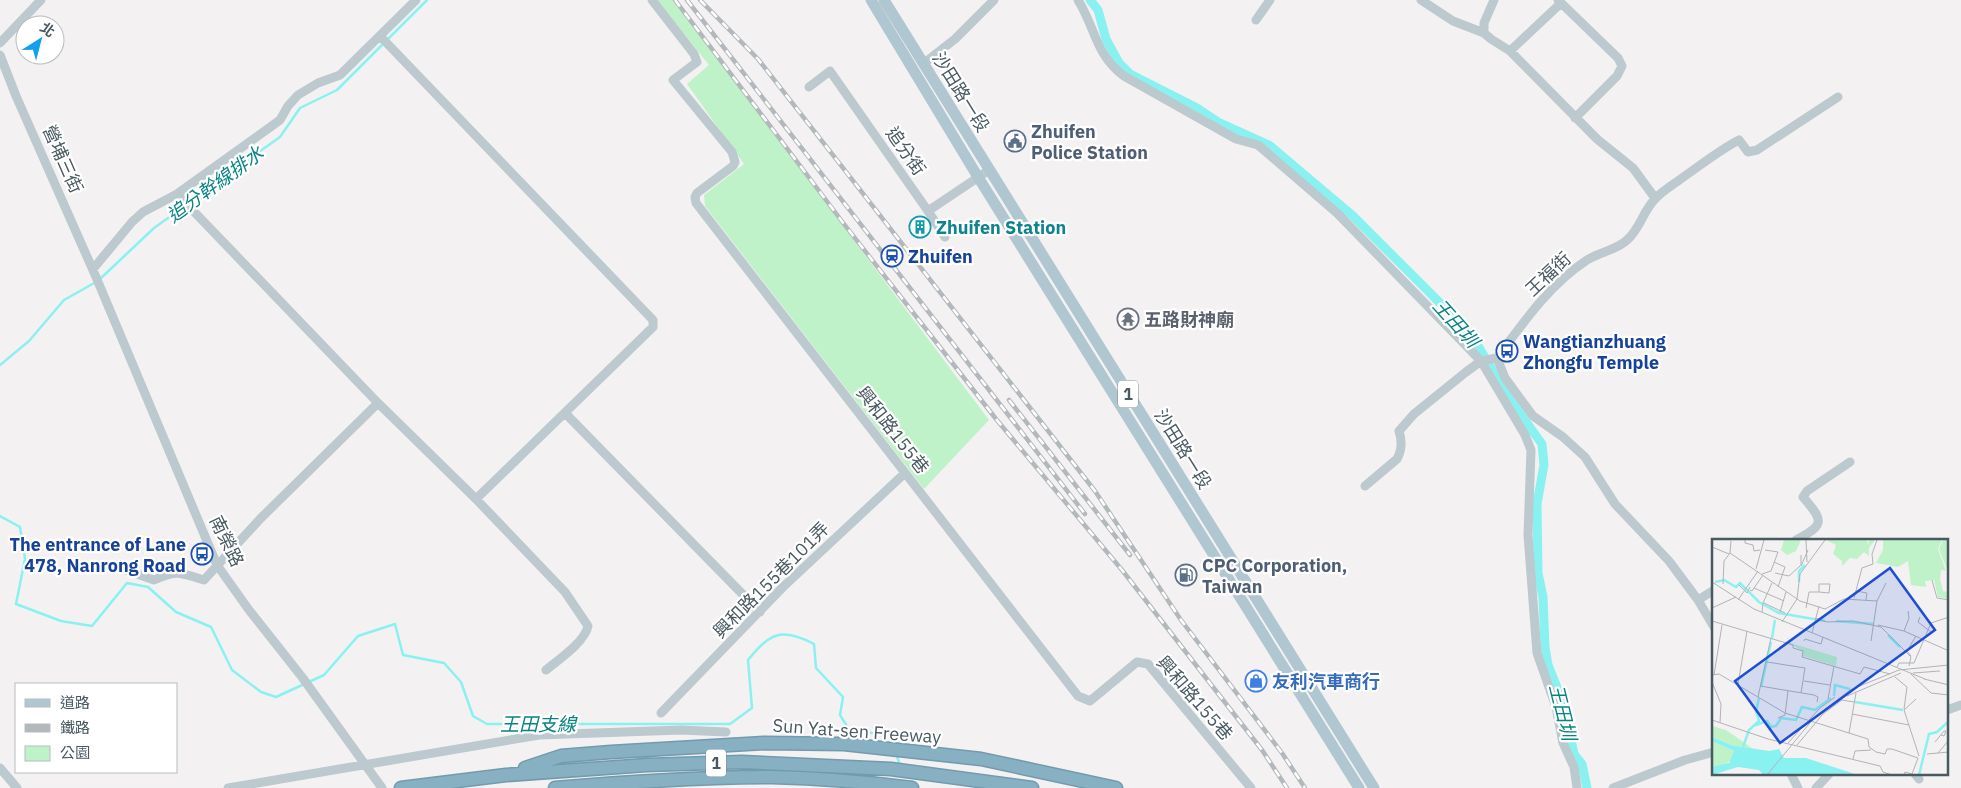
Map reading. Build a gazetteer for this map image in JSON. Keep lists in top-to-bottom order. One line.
{"streets":{"highway":["1","Sun Yat-sen Freeway"],"main road":["沙田路一段"],"street":["追分街","營埔三街","王福街","興和路155巷","南榮路","興和路155巷101弄"]},"crossings":[["營埔三街","南榮路"],["興和路155巷","興和路155巷101弄"]],"water":["追分幹線排水","王田圳","王田支線"],"places":{"public building":["Zhuifen Police Station"],"building":["Zhuifen Station"],"station":["Zhuifen"],"temple":["五路財神廟"],"bus stop":["Wangtianzhuang Zhongfu Temple","The entrance of Lane 478, Nanrong Road"],"fuel station":["CPC Corporation, Taiwan"],"shop":["友利汽車商行"]},"legend":["道路","鐵路","公園"],"north":"top right"}
